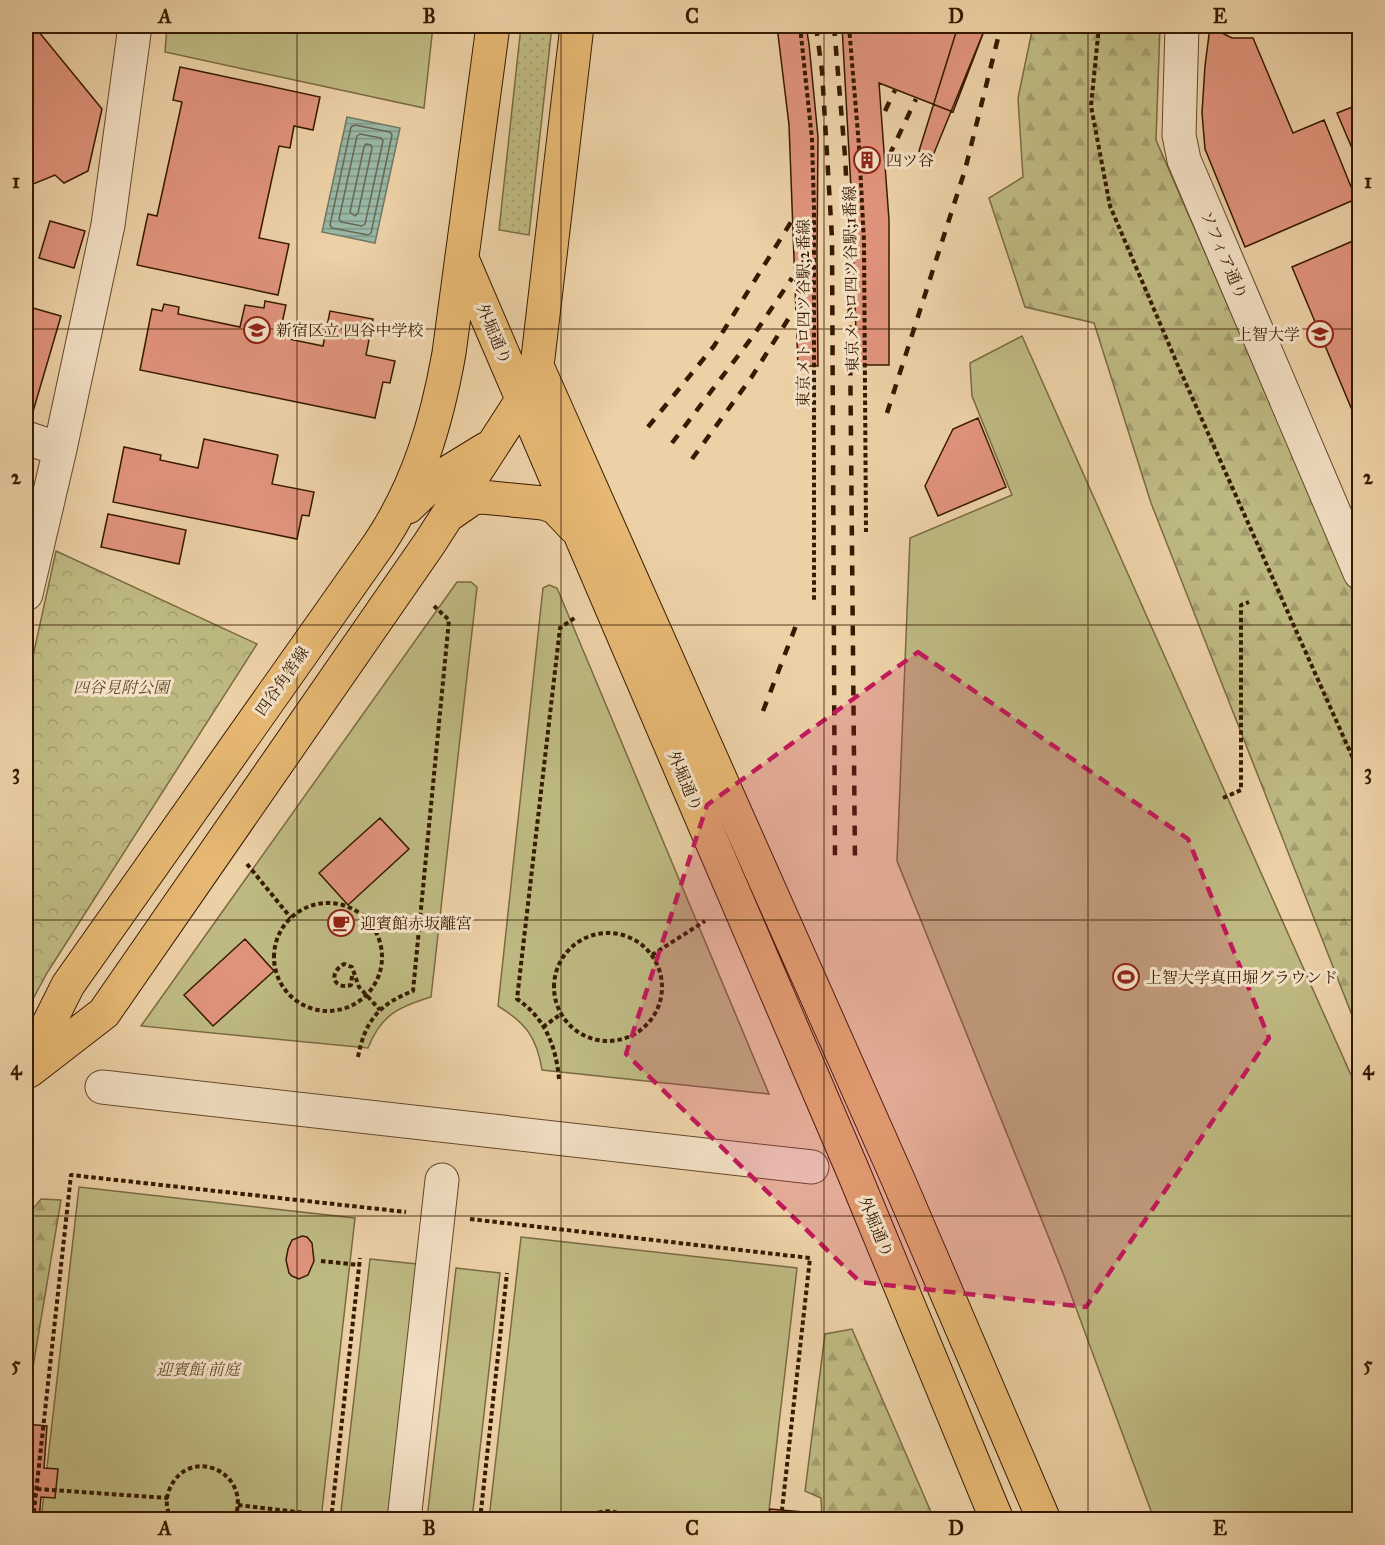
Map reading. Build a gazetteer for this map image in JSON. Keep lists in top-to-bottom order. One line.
{"streets":{"main road":["外堀通り","四谷角筈線"],"street":["ソフィア通り"],"path":["東京メトロ四ツ谷駅;1番線","東京メトロ四ツ谷駅;2番線"]},"crossings":[["外堀通り","四谷角筈線"]],"parks":["四谷見附公園","迎賓館 前庭"],"places":{"building":["四ツ谷"],"school or university":["新宿区立 四谷中学校","上智大学"],"cafe":["迎賓館赤坂離宮"],"sports":["上智大学真田堀グラウンド"]},"grid":{"columns":["A","B","C","D","E"],"rows":["1","2","3","4","5"]}}
